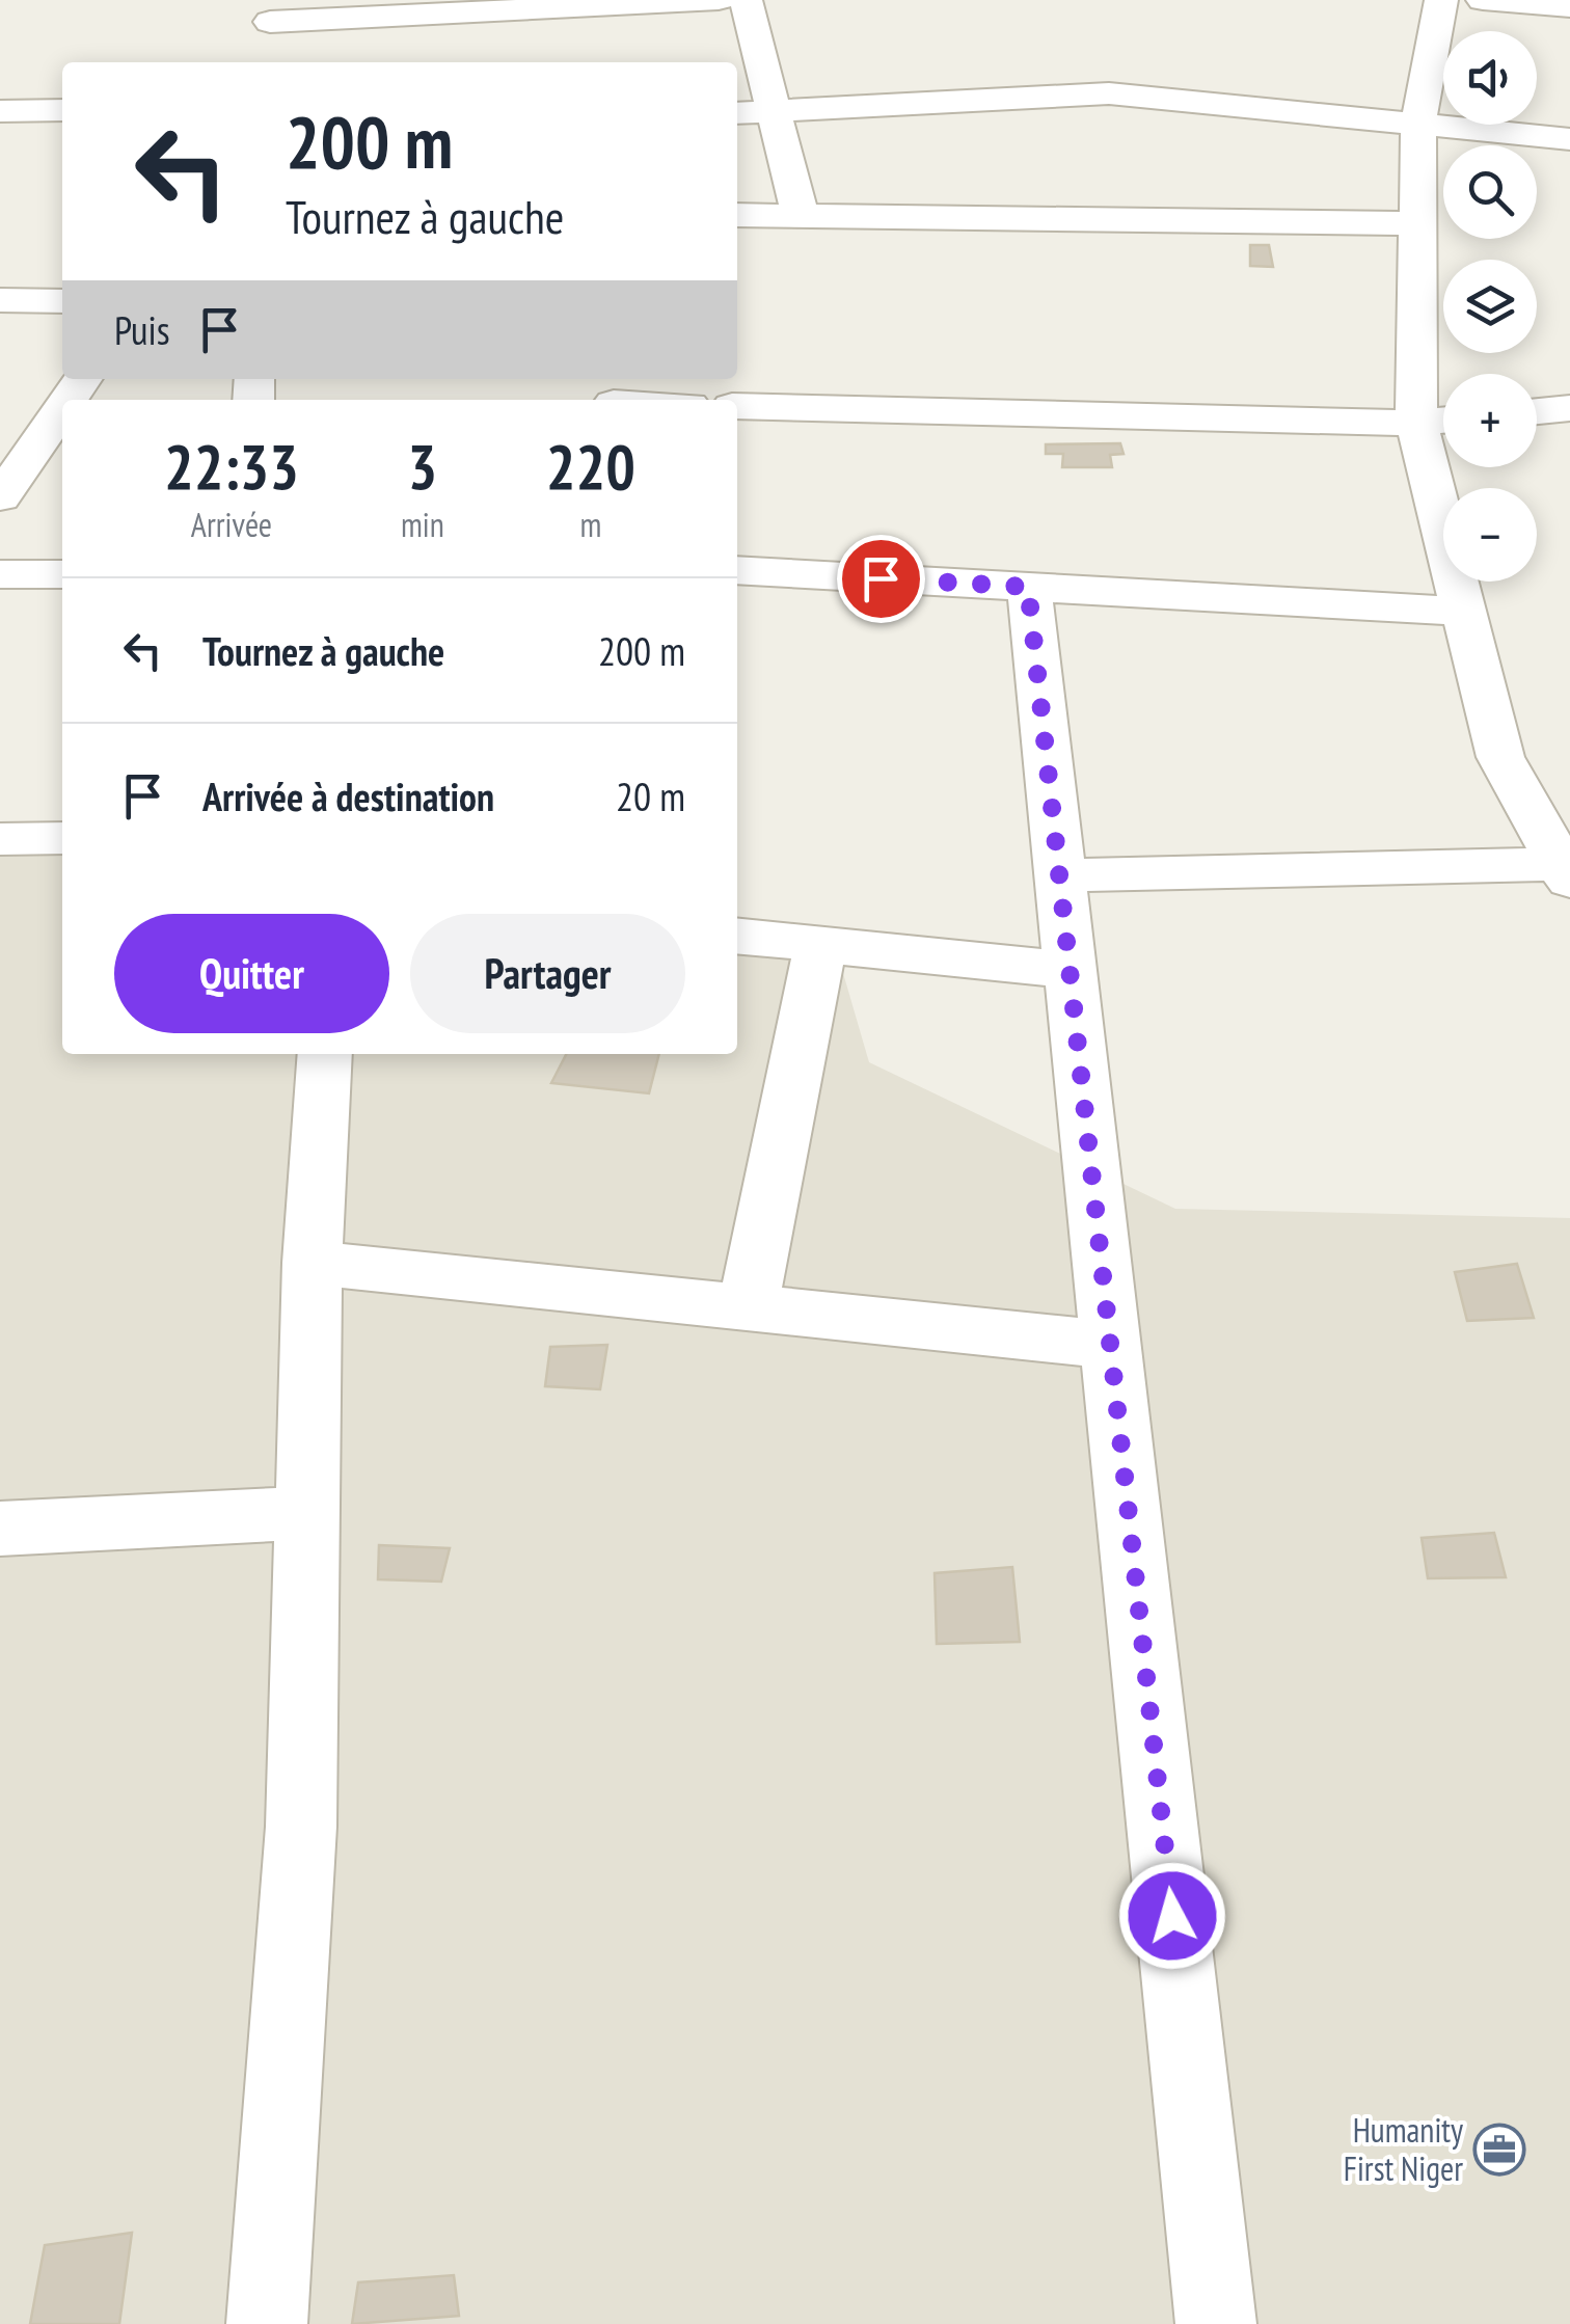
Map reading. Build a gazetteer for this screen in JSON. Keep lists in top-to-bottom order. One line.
{"places":{"office":["Humanity First Niger"]},"page":{"map_buttons":["+","−"],"turn":["200 m","Tournez à gauche"],"then":"Puis","eta":["22:33","Arrivée","3","min","220","m"],"list":[{"name":"Tournez à gauche","value":"200 m"},{"name":"Arrivée à destination","value":"20 m"}],"buttons":["Quitter","Partager"]}}
